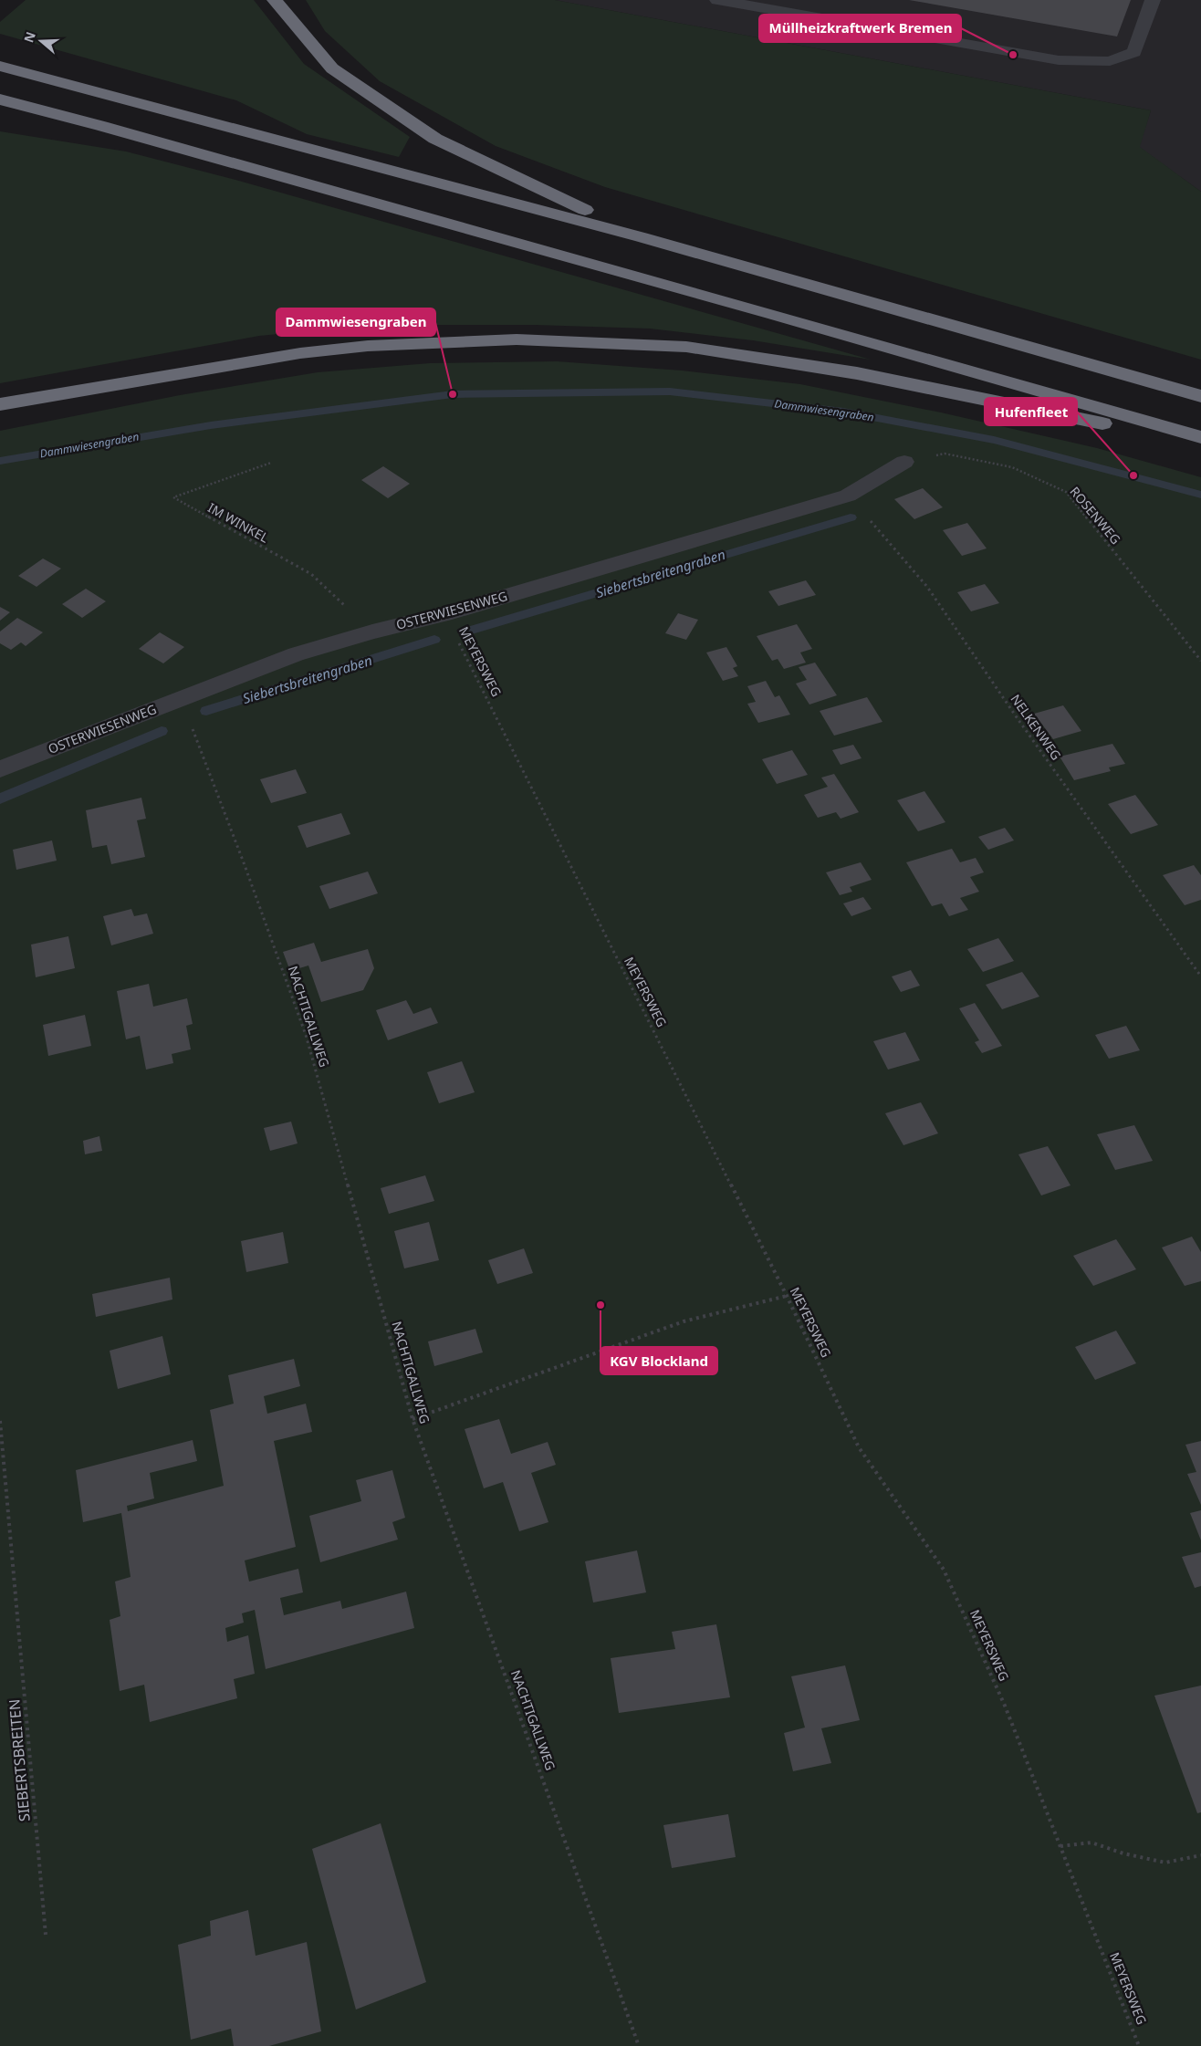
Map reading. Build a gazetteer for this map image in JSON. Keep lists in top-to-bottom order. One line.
{"streets":{"street":["OSTERWIESENWEG"],"path":["ROSENWEG","IM WINKEL","MEYERSWEG","NELKENWEG","NACHTIGALLWEG","SIEBERTSBREITEN"]},"crossings":[["ROSENWEG","OSTERWIESENWEG"],["IM WINKEL","OSTERWIESENWEG"],["OSTERWIESENWEG","MEYERSWEG"],["OSTERWIESENWEG","NELKENWEG"],["OSTERWIESENWEG","NACHTIGALLWEG"]],"water":["Dammwiesengraben","Siebertsbreitengraben"],"places":["Müllheizkraftwerk Bremen","Dammwiesengraben","Hufenfleet","KGV Blockland"],"north":"left"}
